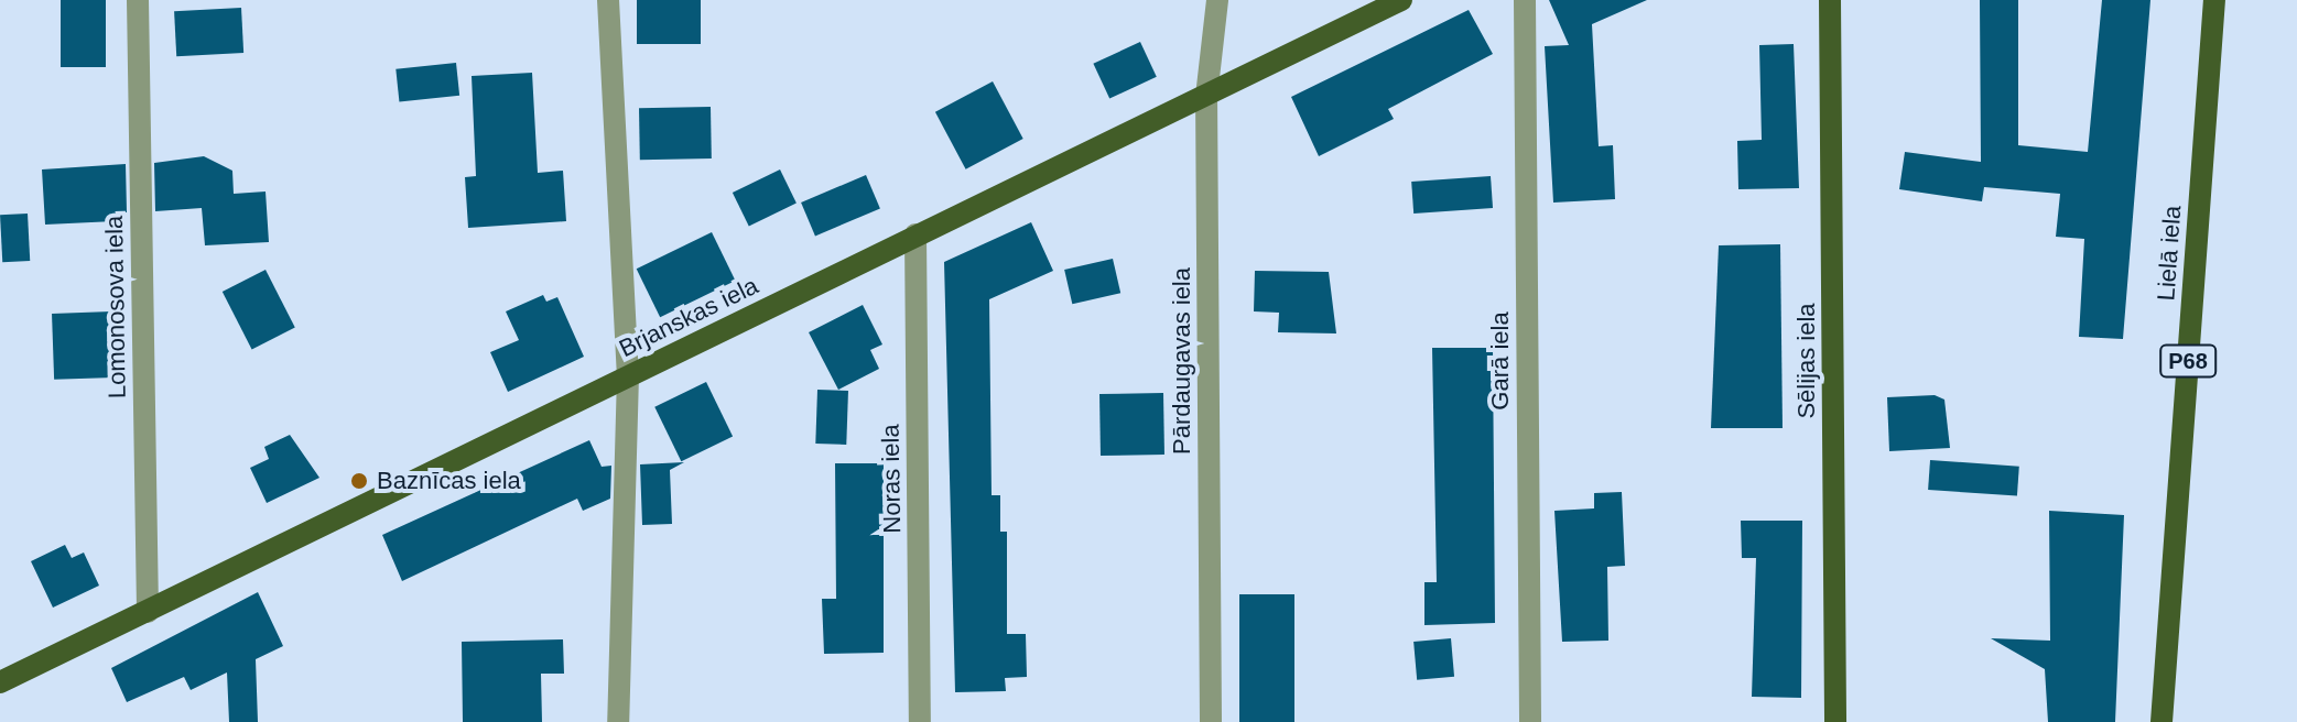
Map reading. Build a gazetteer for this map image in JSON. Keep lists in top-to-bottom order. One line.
{"streets":{"main road":["Lielā iela","Brjanskas iela","Sēlijas iela","P68"],"street":["Lomonosova iela","Pārdaugavas iela","Garā iela","Noras iela"]},"crossings":[["Lomonosova iela","Brjanskas iela"],["Brjanskas iela","Pārdaugavas iela"],["Brjanskas iela","Noras iela"]],"places":["Baznīcas iela"]}
